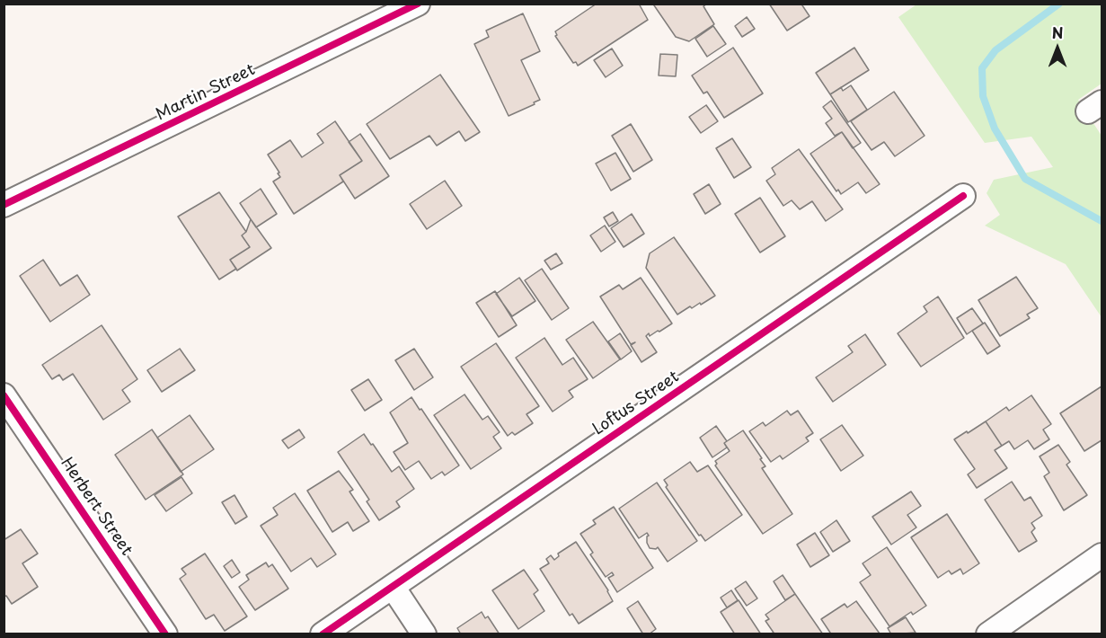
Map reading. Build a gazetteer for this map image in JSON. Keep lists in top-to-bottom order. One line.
{"streets":{"street":["Martin Street","Loftus Street","Herbert Street"]},"north":"top"}
